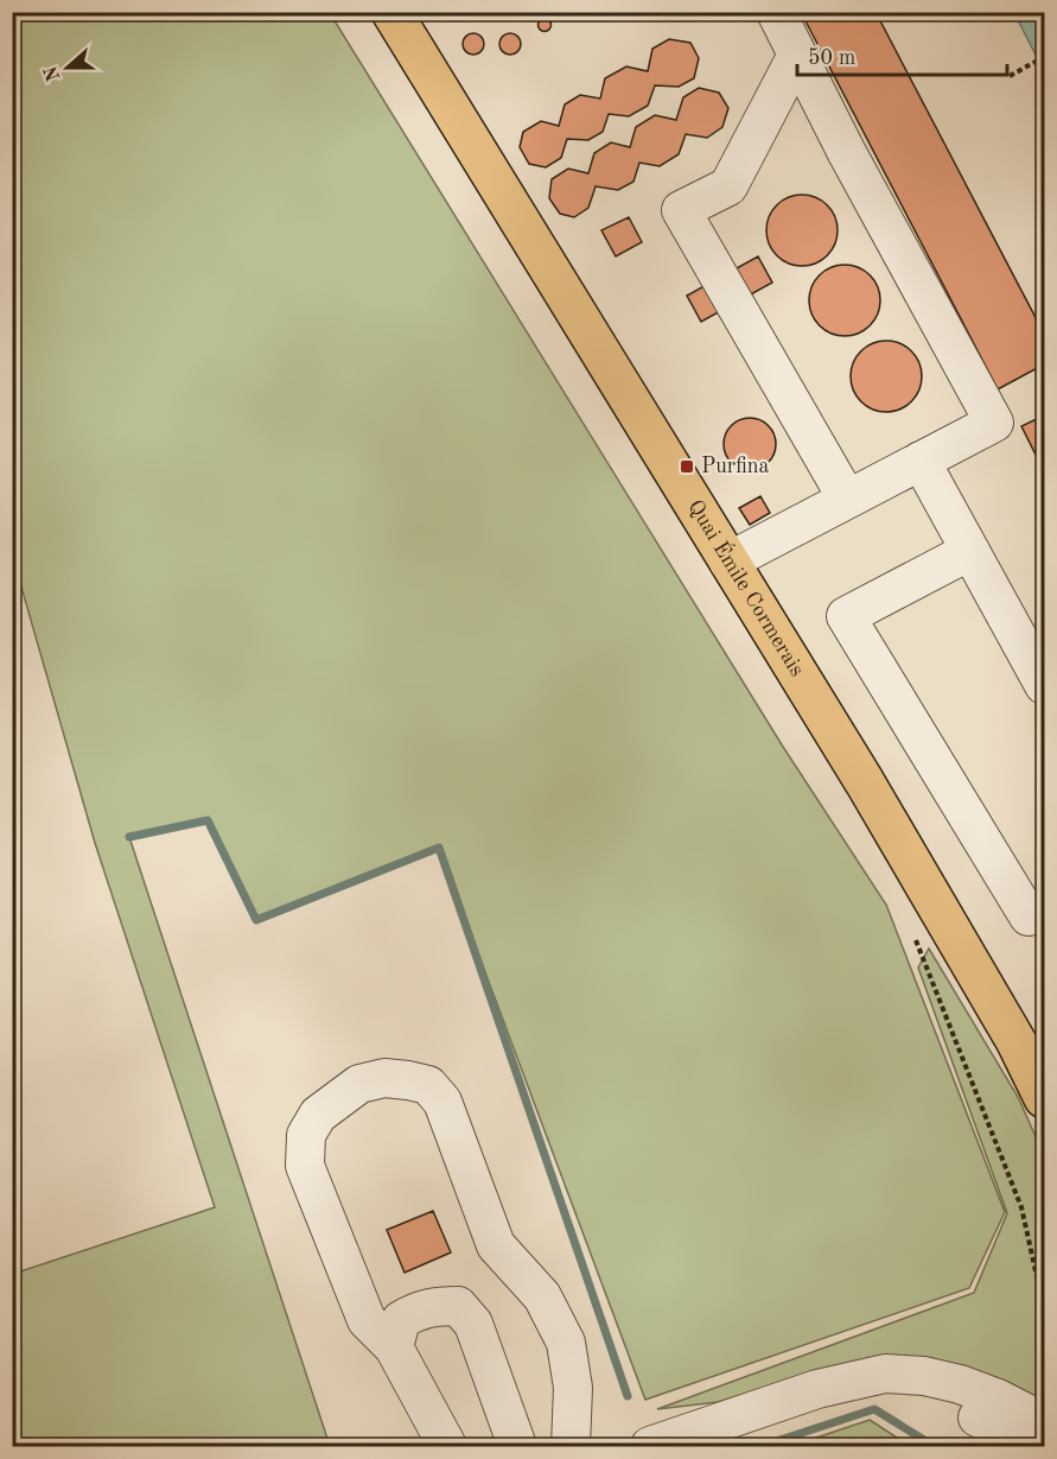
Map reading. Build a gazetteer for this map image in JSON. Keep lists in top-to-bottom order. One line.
{"streets":{"main road":["Quai Émile Cormerais"]},"places":{"transit":["Purfina"]},"scale_bar":"50 m","north":"left"}
